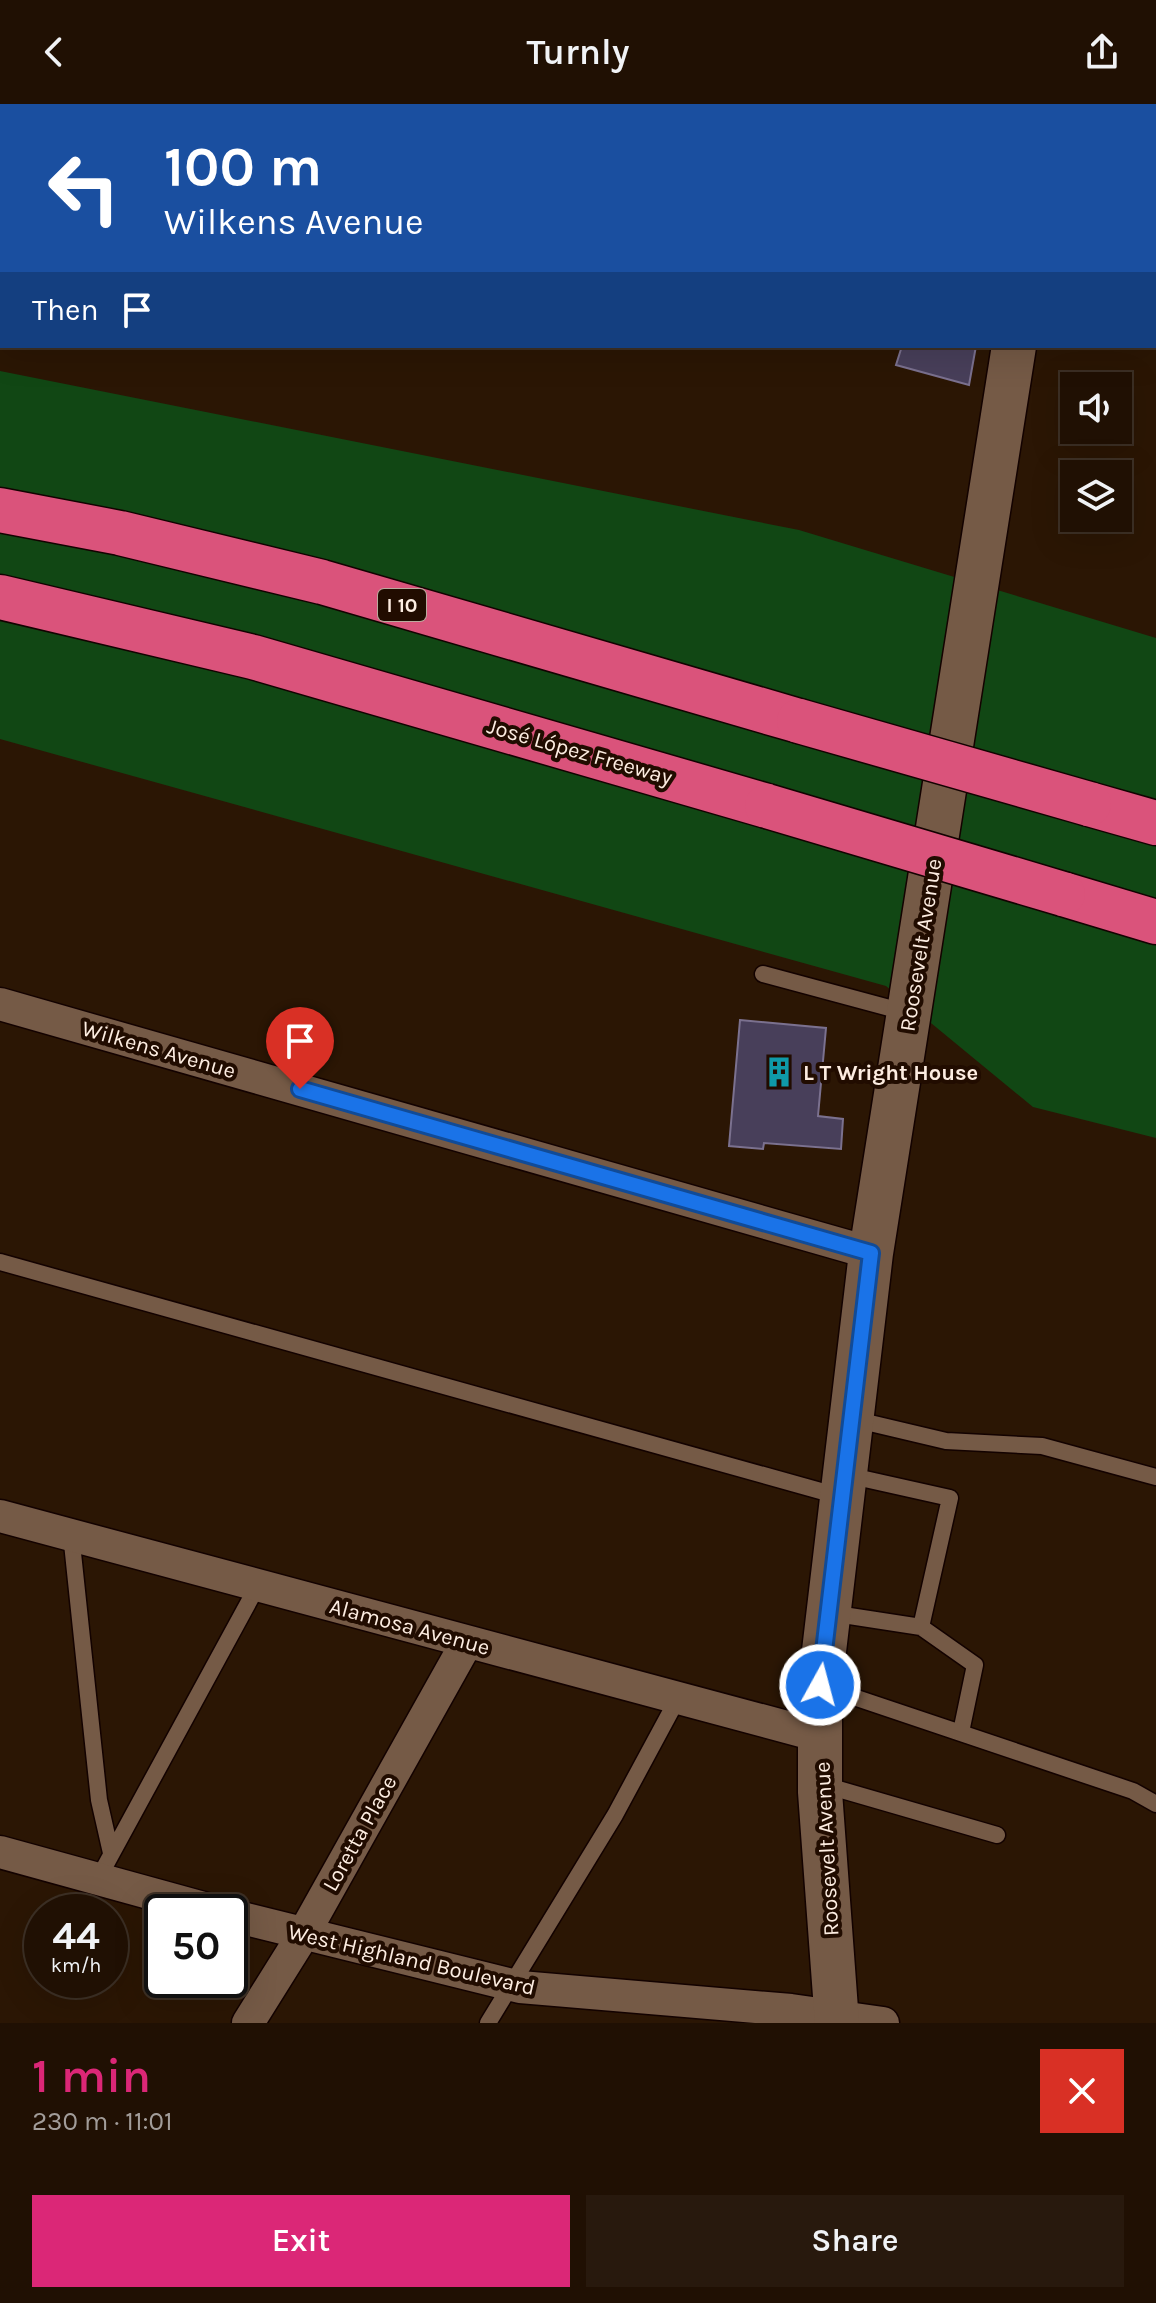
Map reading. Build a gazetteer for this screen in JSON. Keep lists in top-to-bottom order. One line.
{"streets":{"highway":["I 10","José López Freeway"],"main road":["Roosevelt Avenue"],"street":["Wilkens Avenue","Alamosa Avenue","Loretta Place","West Highland Boulevard"]},"crossings":[["Roosevelt Avenue","Wilkens Avenue"],["Roosevelt Avenue","Alamosa Avenue"],["Roosevelt Avenue","West Highland Boulevard"],["Alamosa Avenue","Loretta Place"],["Loretta Place","West Highland Boulevard"]],"places":{"building":["L T Wright House"]},"page":{"header":"Turnly","turn":["100 m","Wilkens Avenue"],"then":"Then","speed":"44 km/h","limit":"50","heading":["1 min","230 m · 11:01"],"buttons":["Exit","Share"]}}
